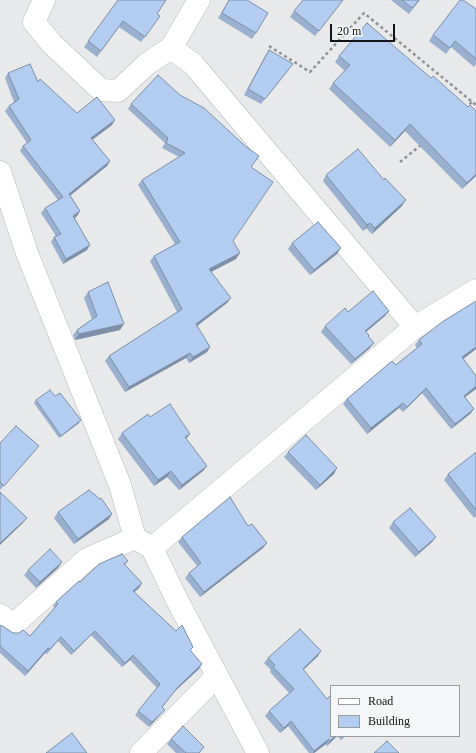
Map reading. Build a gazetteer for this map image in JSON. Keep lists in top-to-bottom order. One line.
{"legend":["Road","Building"],"scale_bar":"20 m"}
